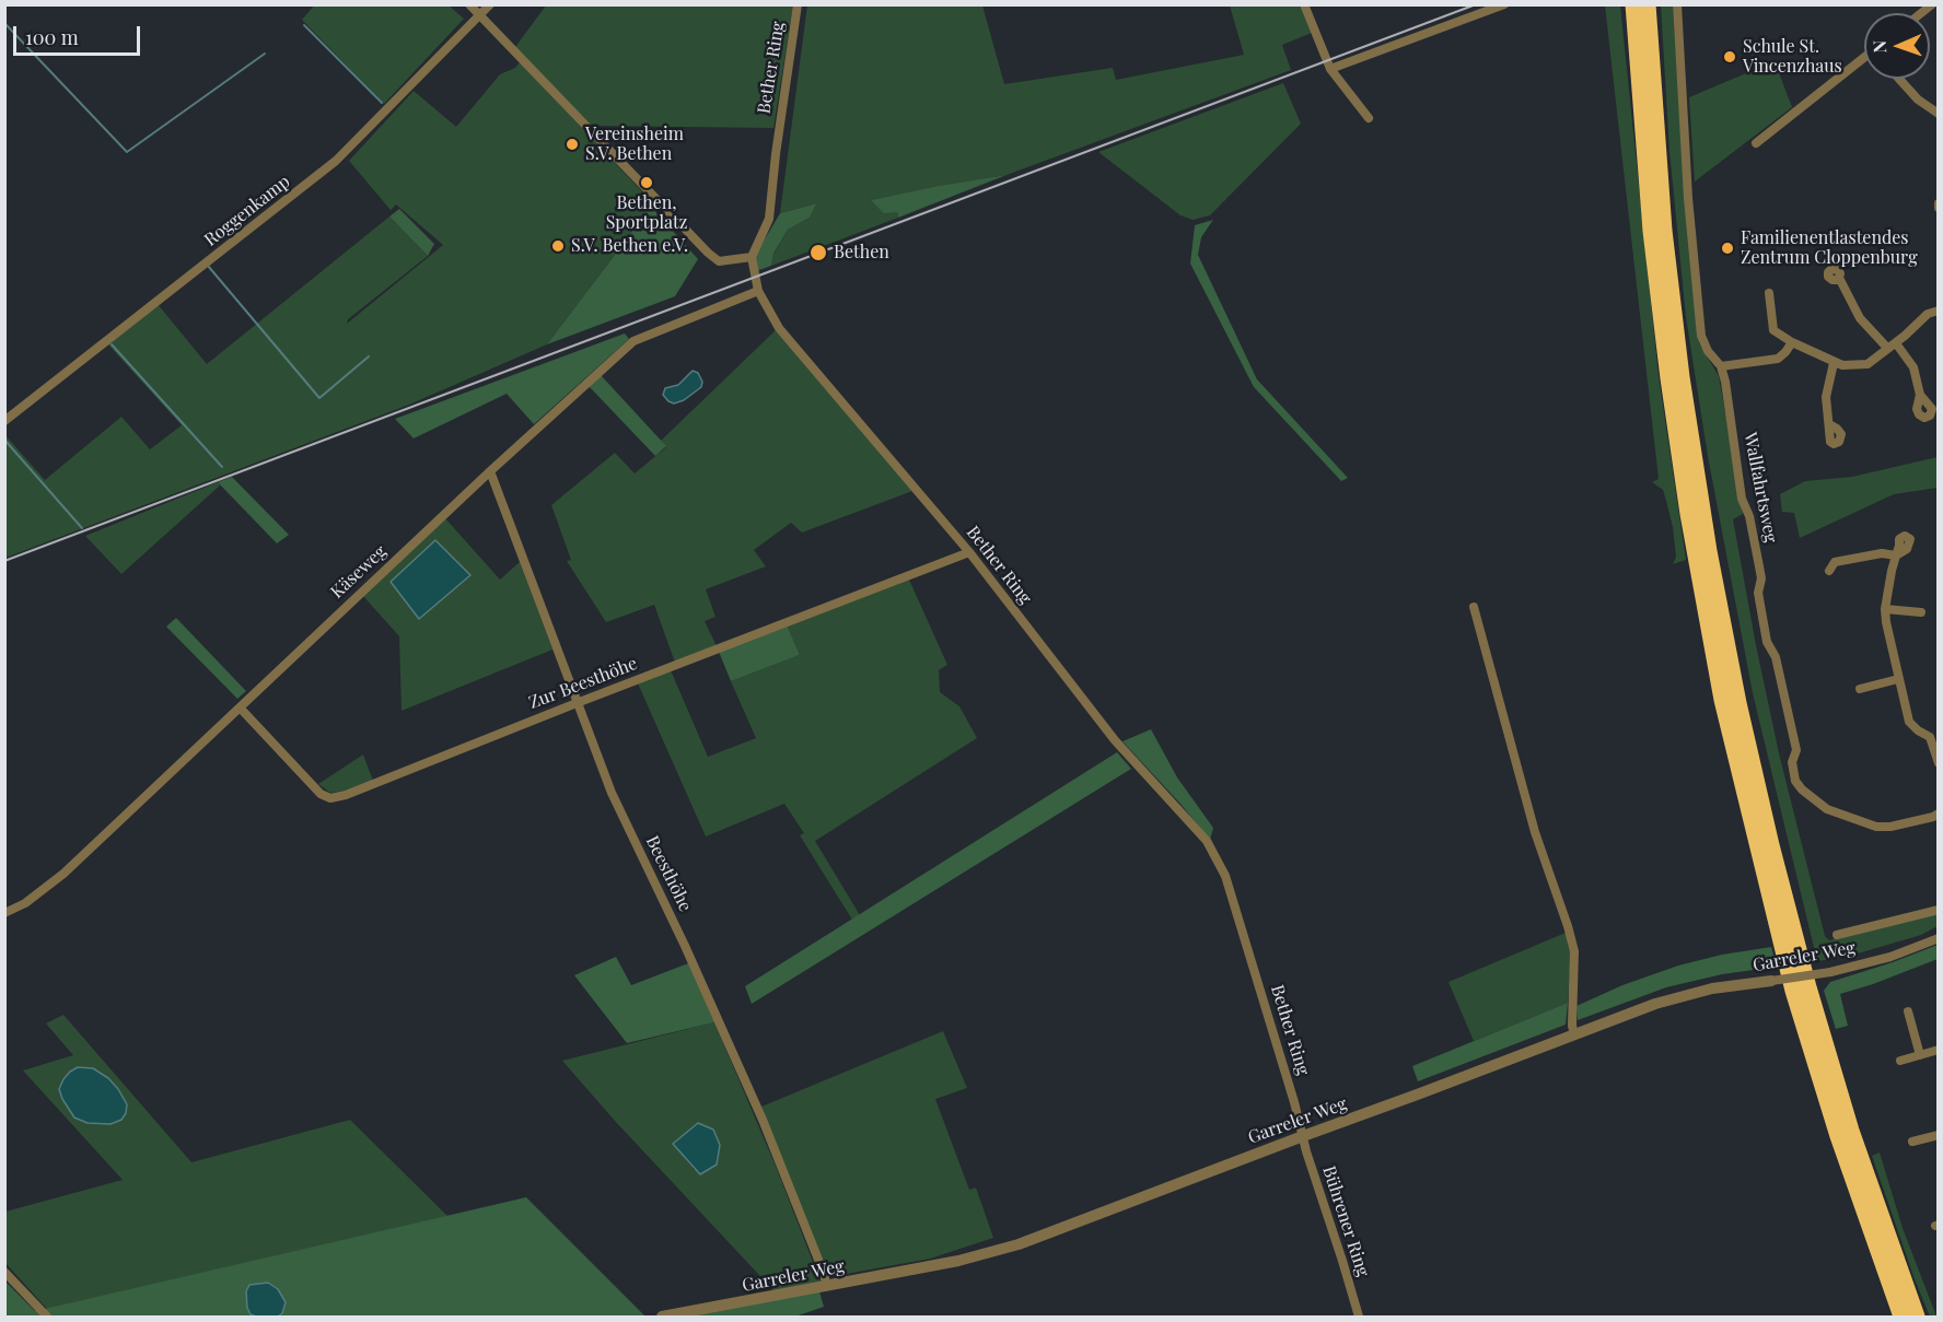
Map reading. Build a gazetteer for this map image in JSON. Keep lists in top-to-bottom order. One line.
{"streets":{"street":["Bether Ring","Roggenkamp","Wallfahrtsweg","Käseweg","Zur Beesthöhe","Beesthöhe","Garreler Weg","Bührener Ring"]},"crossings":[["Bether Ring","Käseweg"],["Bether Ring","Zur Beesthöhe"],["Bether Ring","Garreler Weg"],["Bether Ring","Bührener Ring"],["Käseweg","Zur Beesthöhe"],["Käseweg","Beesthöhe"],["Zur Beesthöhe","Beesthöhe"],["Beesthöhe","Garreler Weg"],["Garreler Weg","Bührener Ring"]],"places":["Schule St. Vincenzhaus","Vereinsheim S.V. Bethen","Bethen, Sportplatz","S.V. Bethen e.V.","Familienentlastendes Zentrum Cloppenburg","Bethen"],"scale_bar":"100 m","north":"left"}
